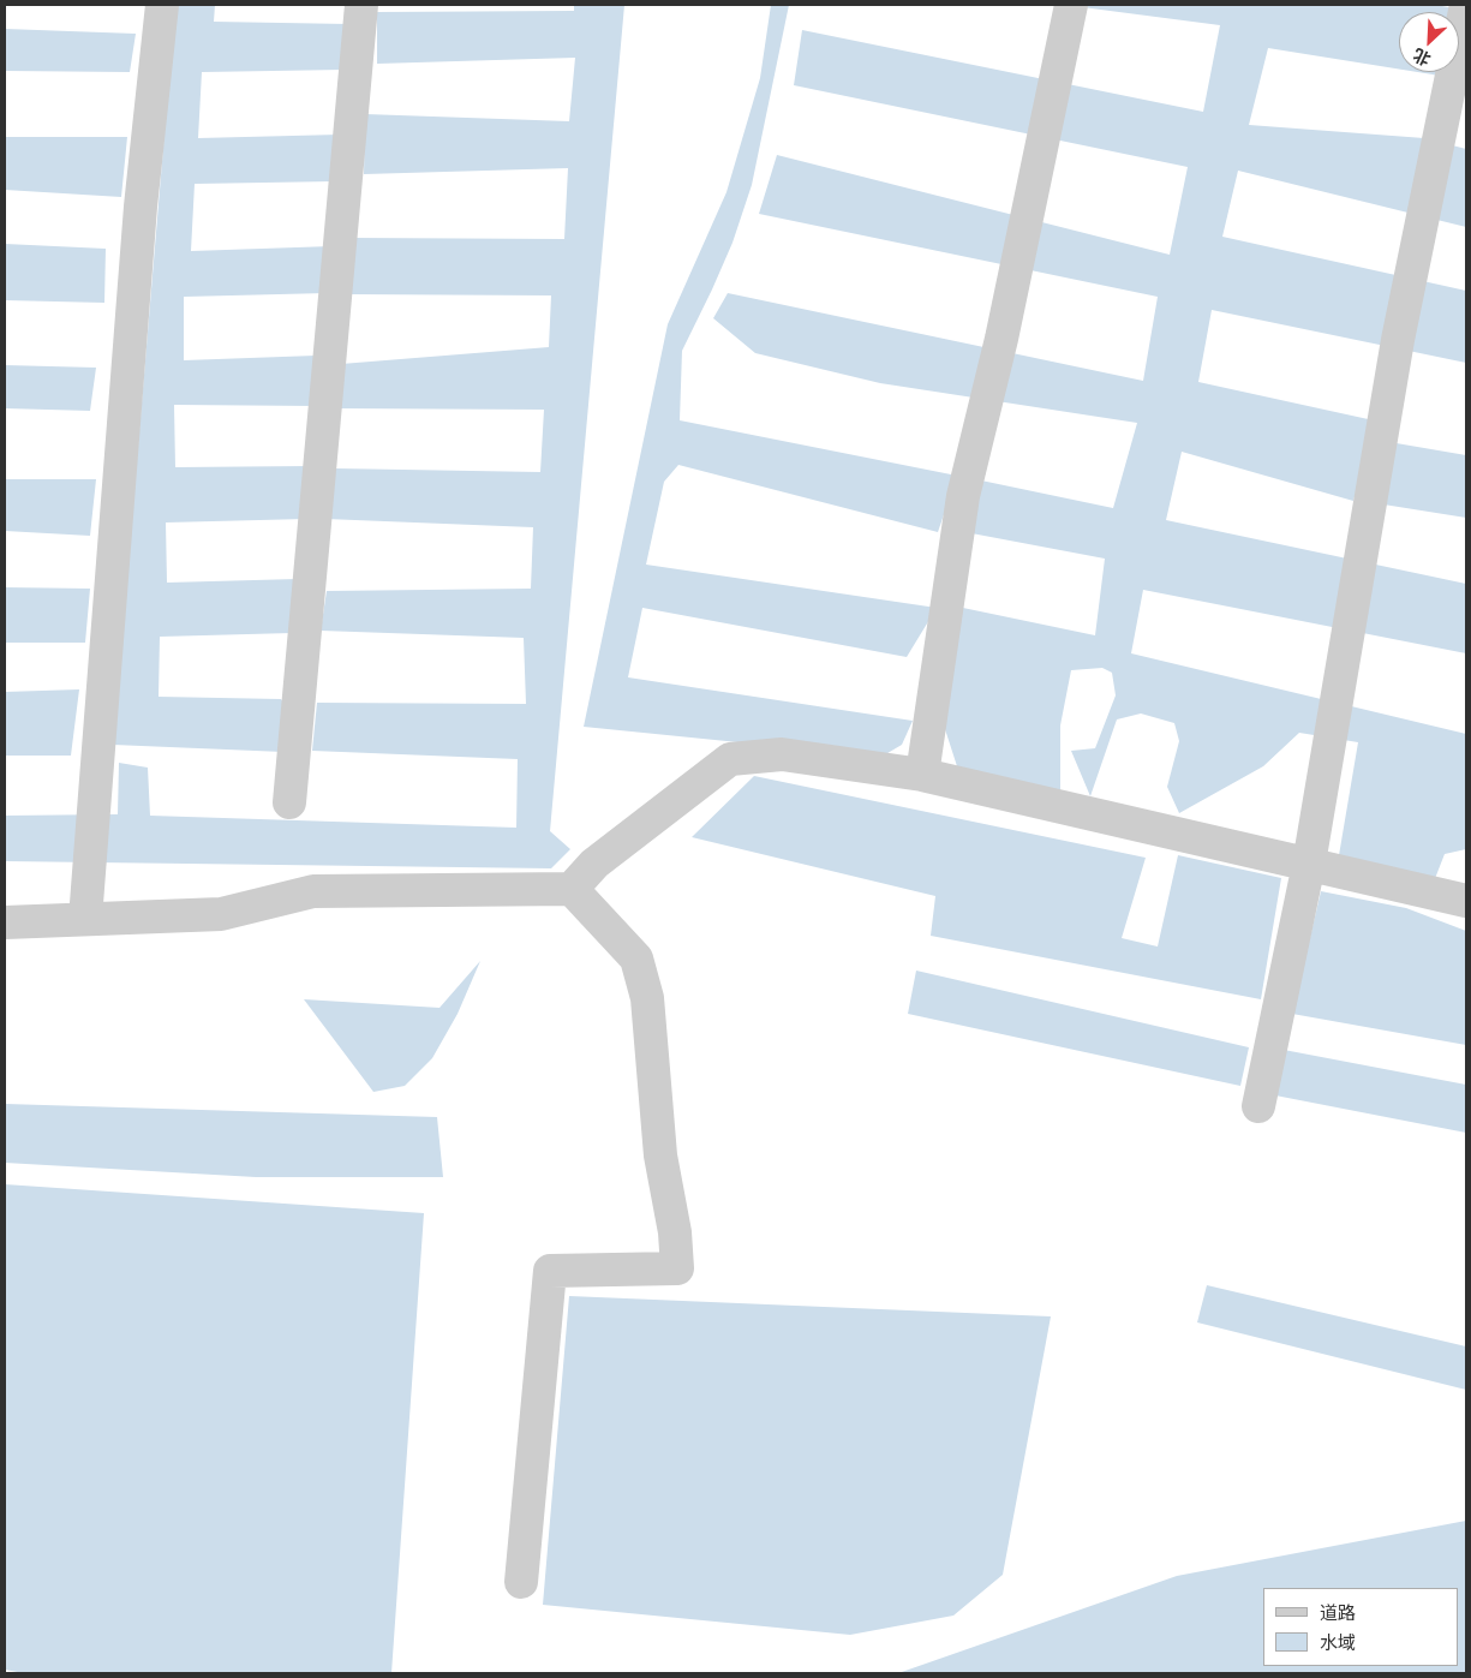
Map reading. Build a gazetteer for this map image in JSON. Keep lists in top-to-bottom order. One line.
{"legend":["道路","水域"],"north":"bottom left"}
